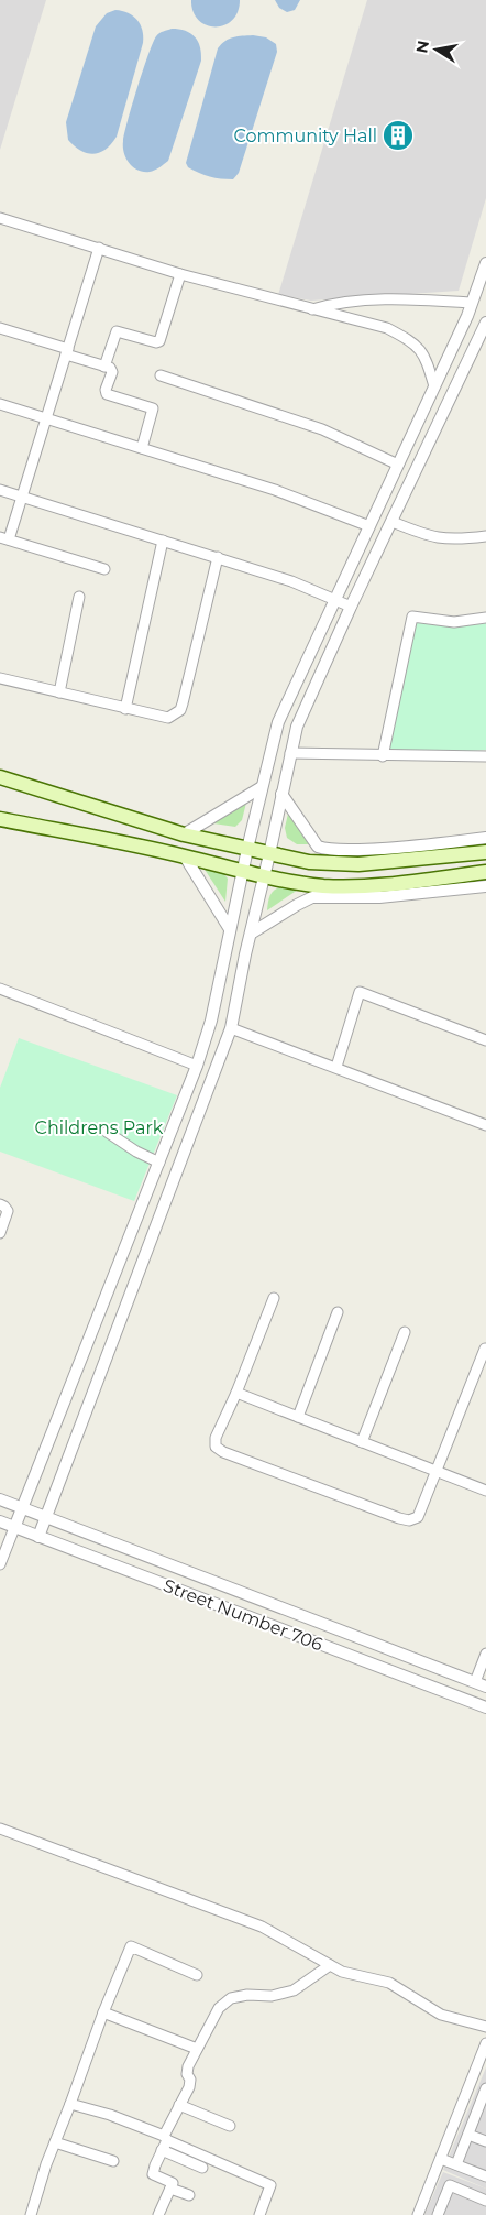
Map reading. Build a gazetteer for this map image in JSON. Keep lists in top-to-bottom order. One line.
{"streets":{"street":["Street Number 706"]},"parks":["Childrens Park"],"places":{"building":["Community Hall"]},"north":"left"}
